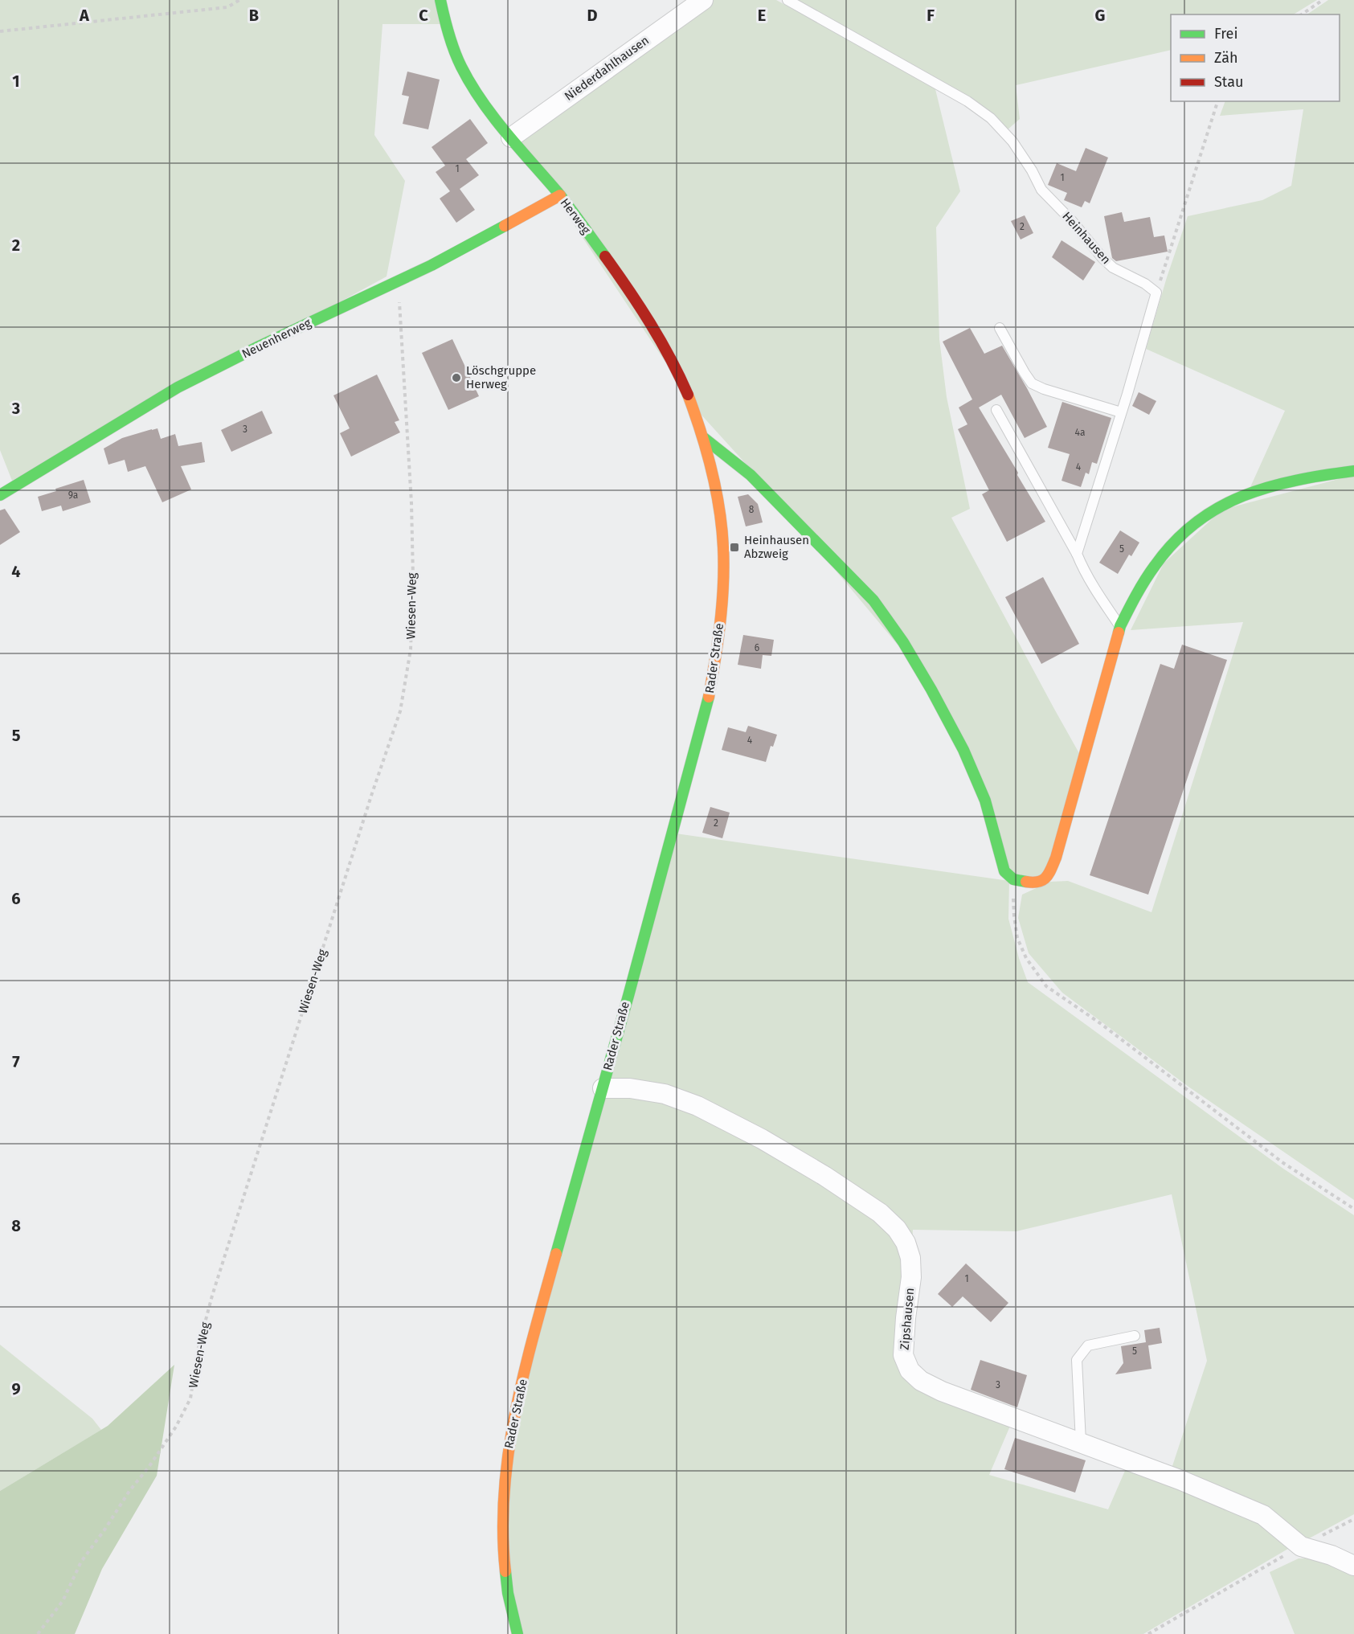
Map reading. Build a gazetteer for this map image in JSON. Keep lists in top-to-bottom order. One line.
{"streets":{"street":["Niederdahlhausen","Herweg","Neuenherweg","Rader Straße","Zipshausen"],"lane":["Heinhausen"],"path":["Wiesen-Weg"]},"crossings":[["Niederdahlhausen","Herweg"],["Herweg","Neuenherweg"],["Herweg","Rader Straße"],["Neuenherweg","Wiesen-Weg"],["Rader Straße","Zipshausen"]],"places":{"other":["Löschgruppe Herweg"],"transit":["Heinhausen Abzweig"]},"house_numbers":["1","1","2","3","4a","4","9a","8","5","6","4","2","1","5","3"],"legend":["Frei","Zäh","Stau"],"grid":{"columns":["A","B","C","D","E","F","G"],"rows":["1","2","3","4","5","6","7","8","9"]}}
